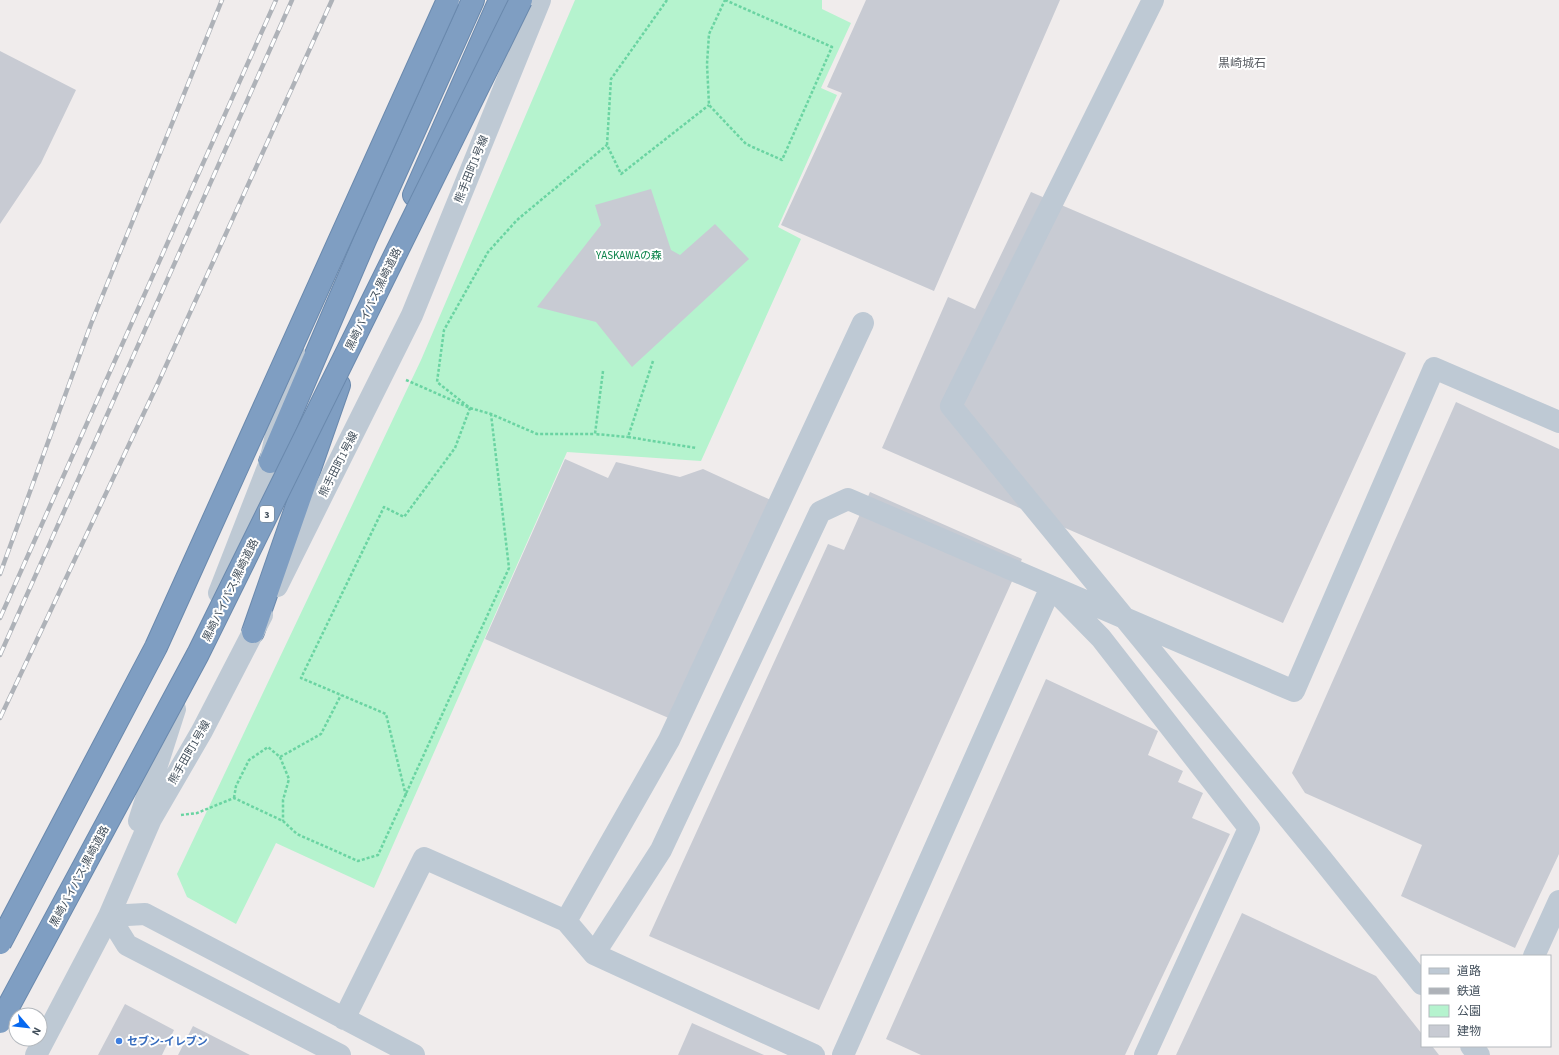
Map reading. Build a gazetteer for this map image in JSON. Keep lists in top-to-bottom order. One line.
{"streets":{"highway":["黒崎バイパス;黒崎道路","3"],"street":["熊手田町1号線"]},"districts":["黒崎城石"],"parks":["YASKAWAの森"],"places":["セブン-イレブン"],"legend":["道路","鉄道","公園","建物"],"north":"bottom right"}
